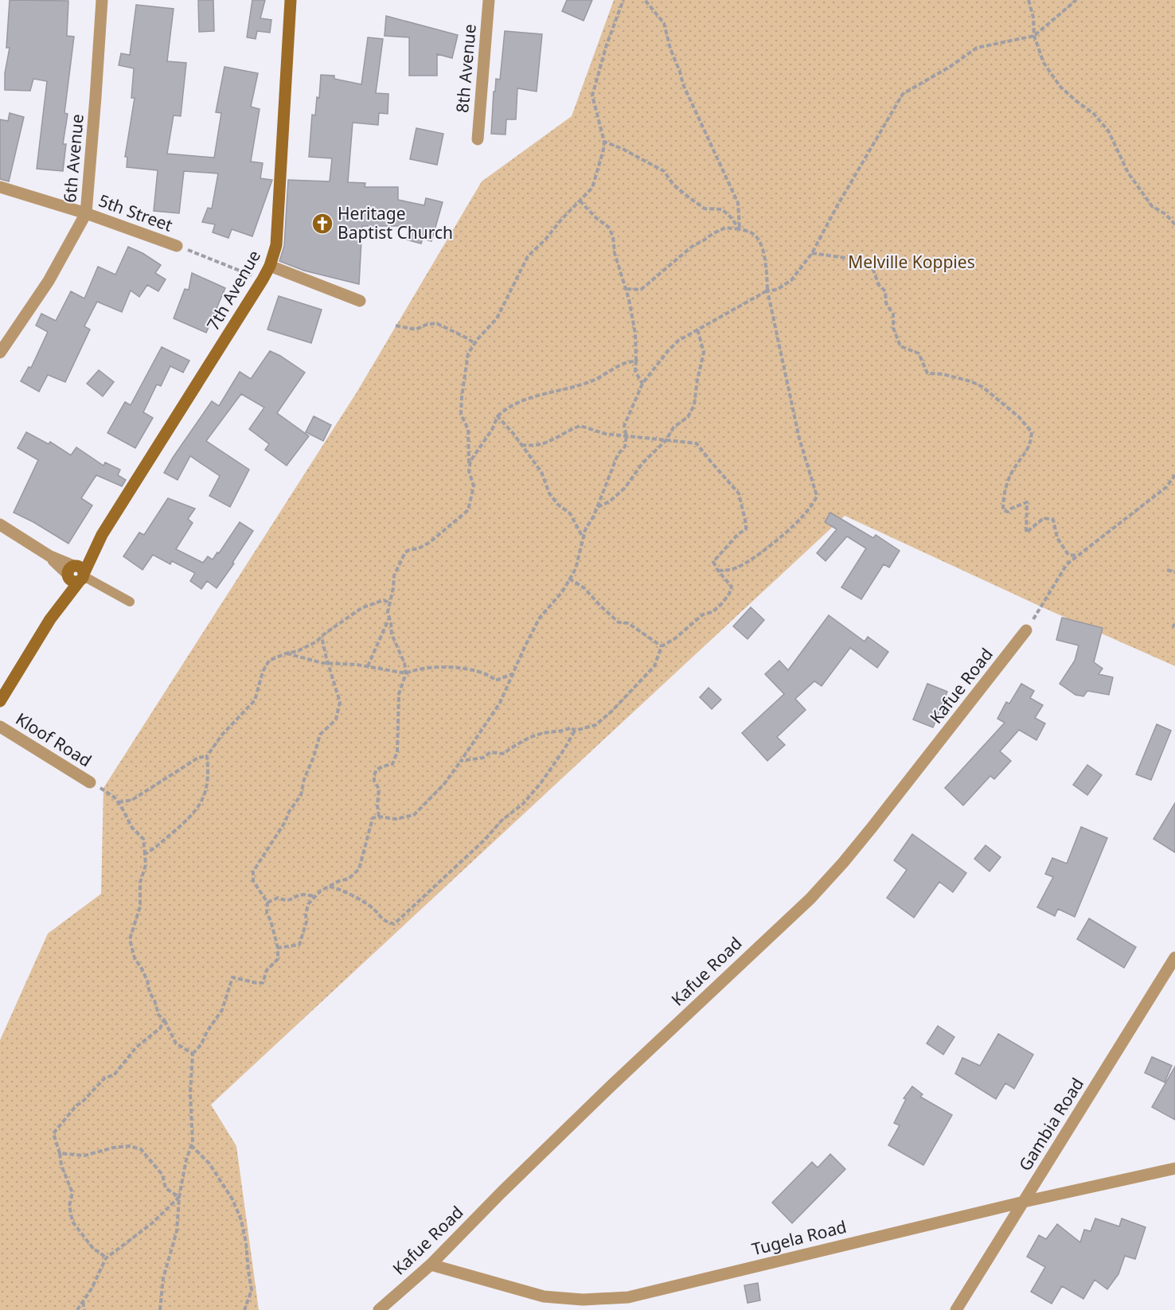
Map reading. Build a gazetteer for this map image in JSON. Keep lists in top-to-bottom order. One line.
{"streets":{"street":["8th Avenue","6th Avenue","5th Street","7th Avenue","Kafue Road","Kloof Road","Gambia Road","Tugela Road"]},"crossings":[["6th Avenue","5th Street"],["Kafue Road","Tugela Road"],["Gambia Road","Tugela Road"]],"parks":["Melville Koppies"],"places":{"church":["Heritage Baptist Church"]}}
